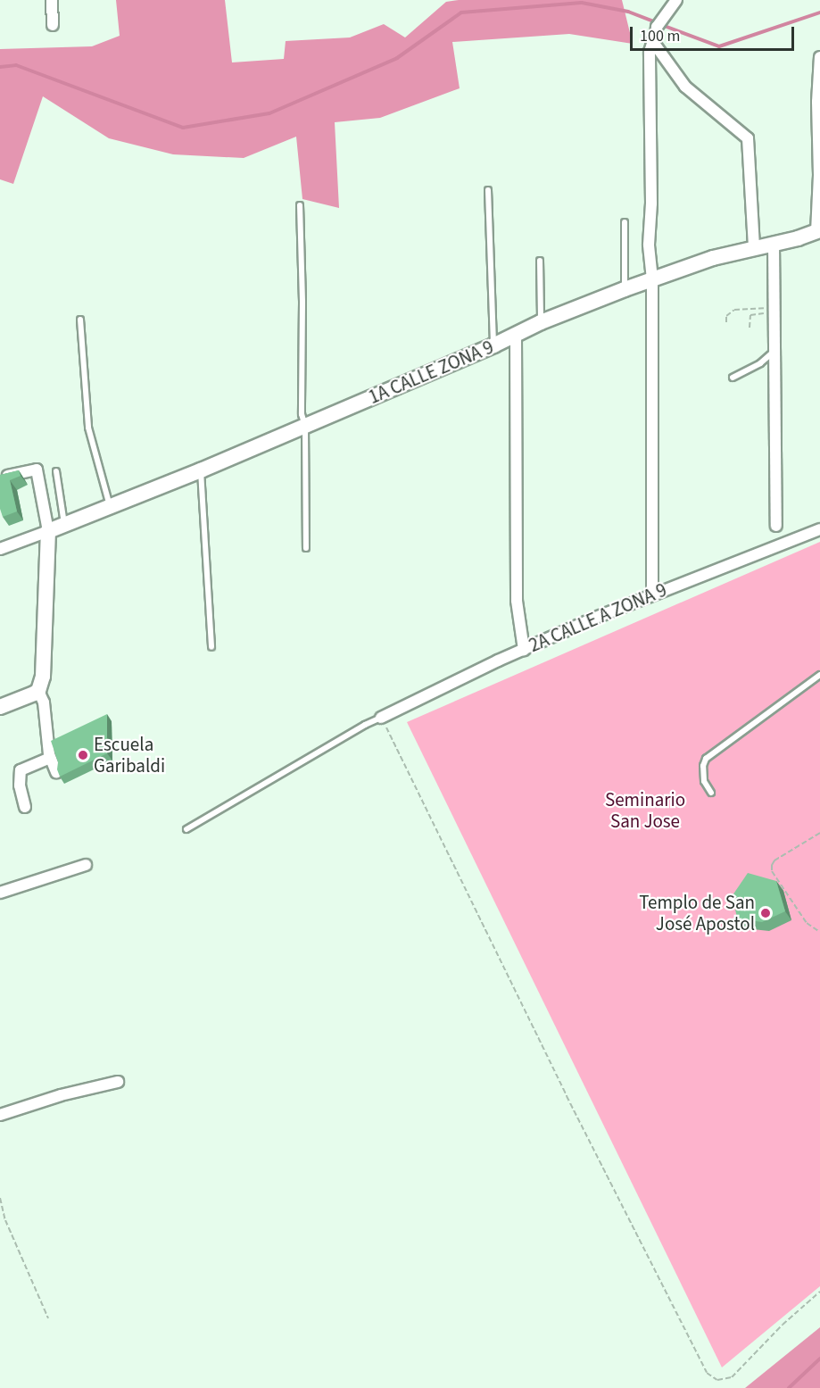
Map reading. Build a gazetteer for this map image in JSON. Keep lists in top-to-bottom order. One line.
{"streets":{"street":["1A CALLE ZONA 9","2A CALLE A ZONA 9"]},"parks":["Seminario San Jose"],"places":["Escuela Garibaldi","Templo de San José Apostol"],"scale_bar":"100 m"}
